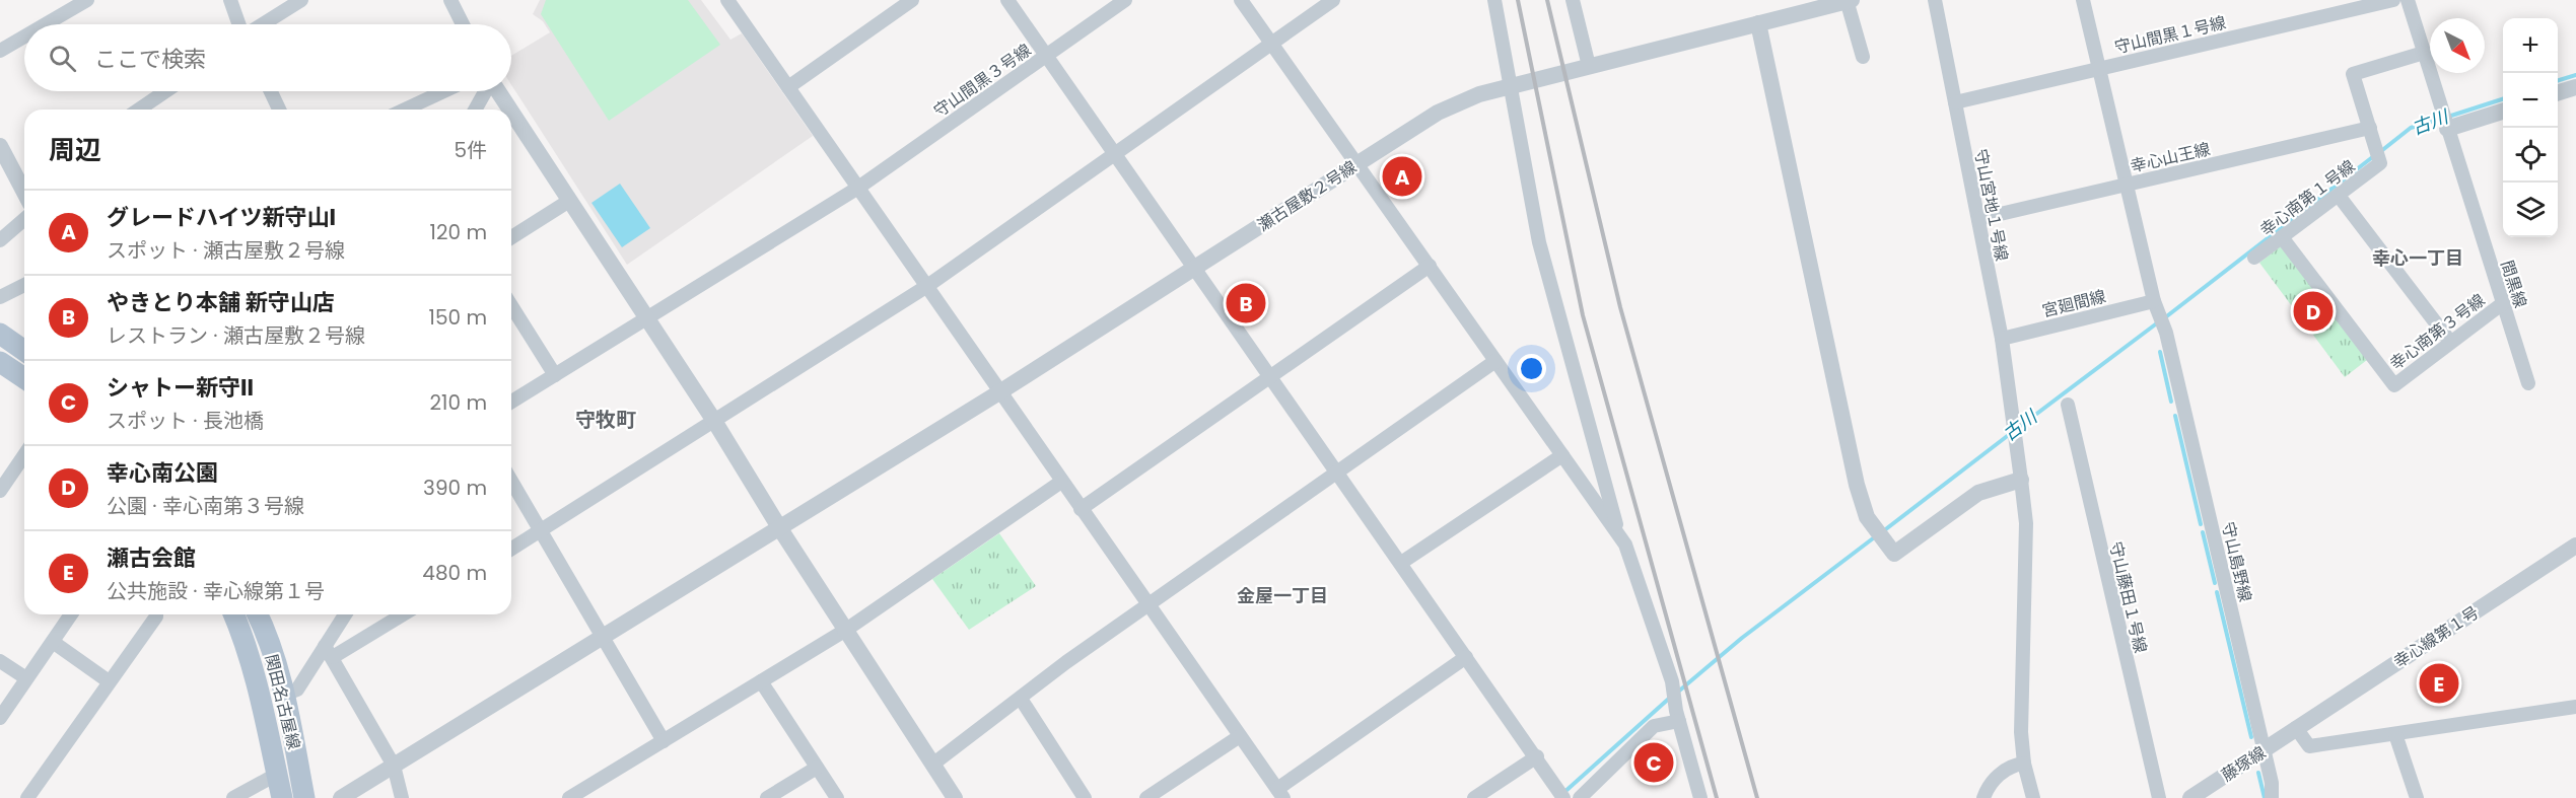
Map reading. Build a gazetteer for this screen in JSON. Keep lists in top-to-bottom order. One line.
{"streets":{"main road":["関田名古屋線"],"street":["守山間黒１号線","守山間黒３号線","幸心山王線","瀬古屋敷２号線","幸心南第１号線","守山宮地１号線","間黒線","宮廻間線","幸心南第３号線","守山島野線","守山藤田１号線","幸心線第１号","藤塚線"]},"crossings":[["守山間黒１号線","守山宮地１号線"],["幸心山王線","幸心南第１号線"],["幸心山王線","守山宮地１号線"],["幸心南第１号線","幸心南第３号線"],["守山宮地１号線","宮廻間線"],["間黒線","幸心南第３号線"],["宮廻間線","守山島野線"],["守山島野線","藤塚線"],["幸心線第１号","藤塚線"]],"districts":["幸心一丁目","守牧町","金屋一丁目"],"water":["古川"],"north":"bottom right","page":{"map_buttons":["+","−"],"search":"ここで検索","heading":["周辺","5件"],"pins":["A","B","D","E","C"],"list":[{"mark":"A","name":"グレードハイツ新守山I","note":"スポット · 瀬古屋敷２号線","value":"120 m"},{"mark":"B","name":"やきとり本舗 新守山店","note":"レストラン · 瀬古屋敷２号線","value":"150 m"},{"mark":"C","name":"シャトー新守II","note":"スポット · 長池橋","value":"210 m"},{"mark":"D","name":"幸心南公園","note":"公園 · 幸心南第３号線","value":"390 m"},{"mark":"E","name":"瀬古会館","note":"公共施設 · 幸心線第１号","value":"480 m"}]}}
